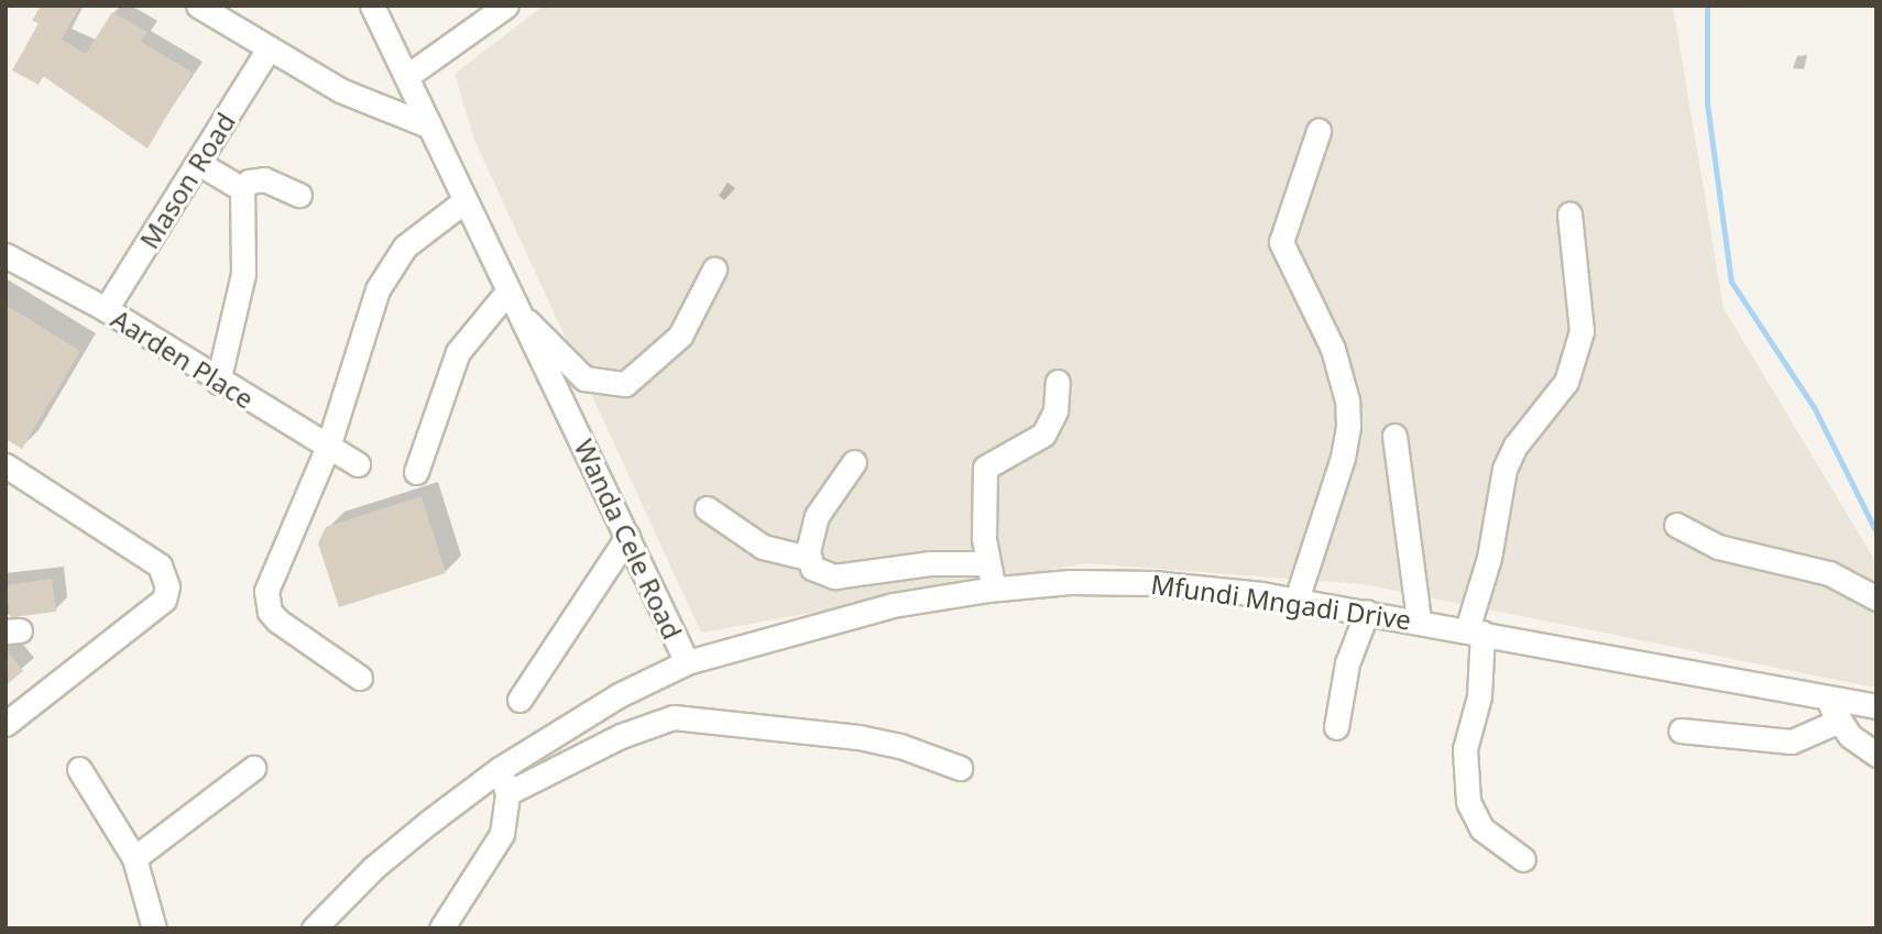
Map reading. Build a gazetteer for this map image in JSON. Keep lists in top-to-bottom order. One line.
{"streets":{"street":["Mason Road","Aarden Place","Wanda Cele Road","Mfundi Mngadi Drive"]},"crossings":[["Mason Road","Aarden Place"],["Wanda Cele Road","Mfundi Mngadi Drive"]]}
